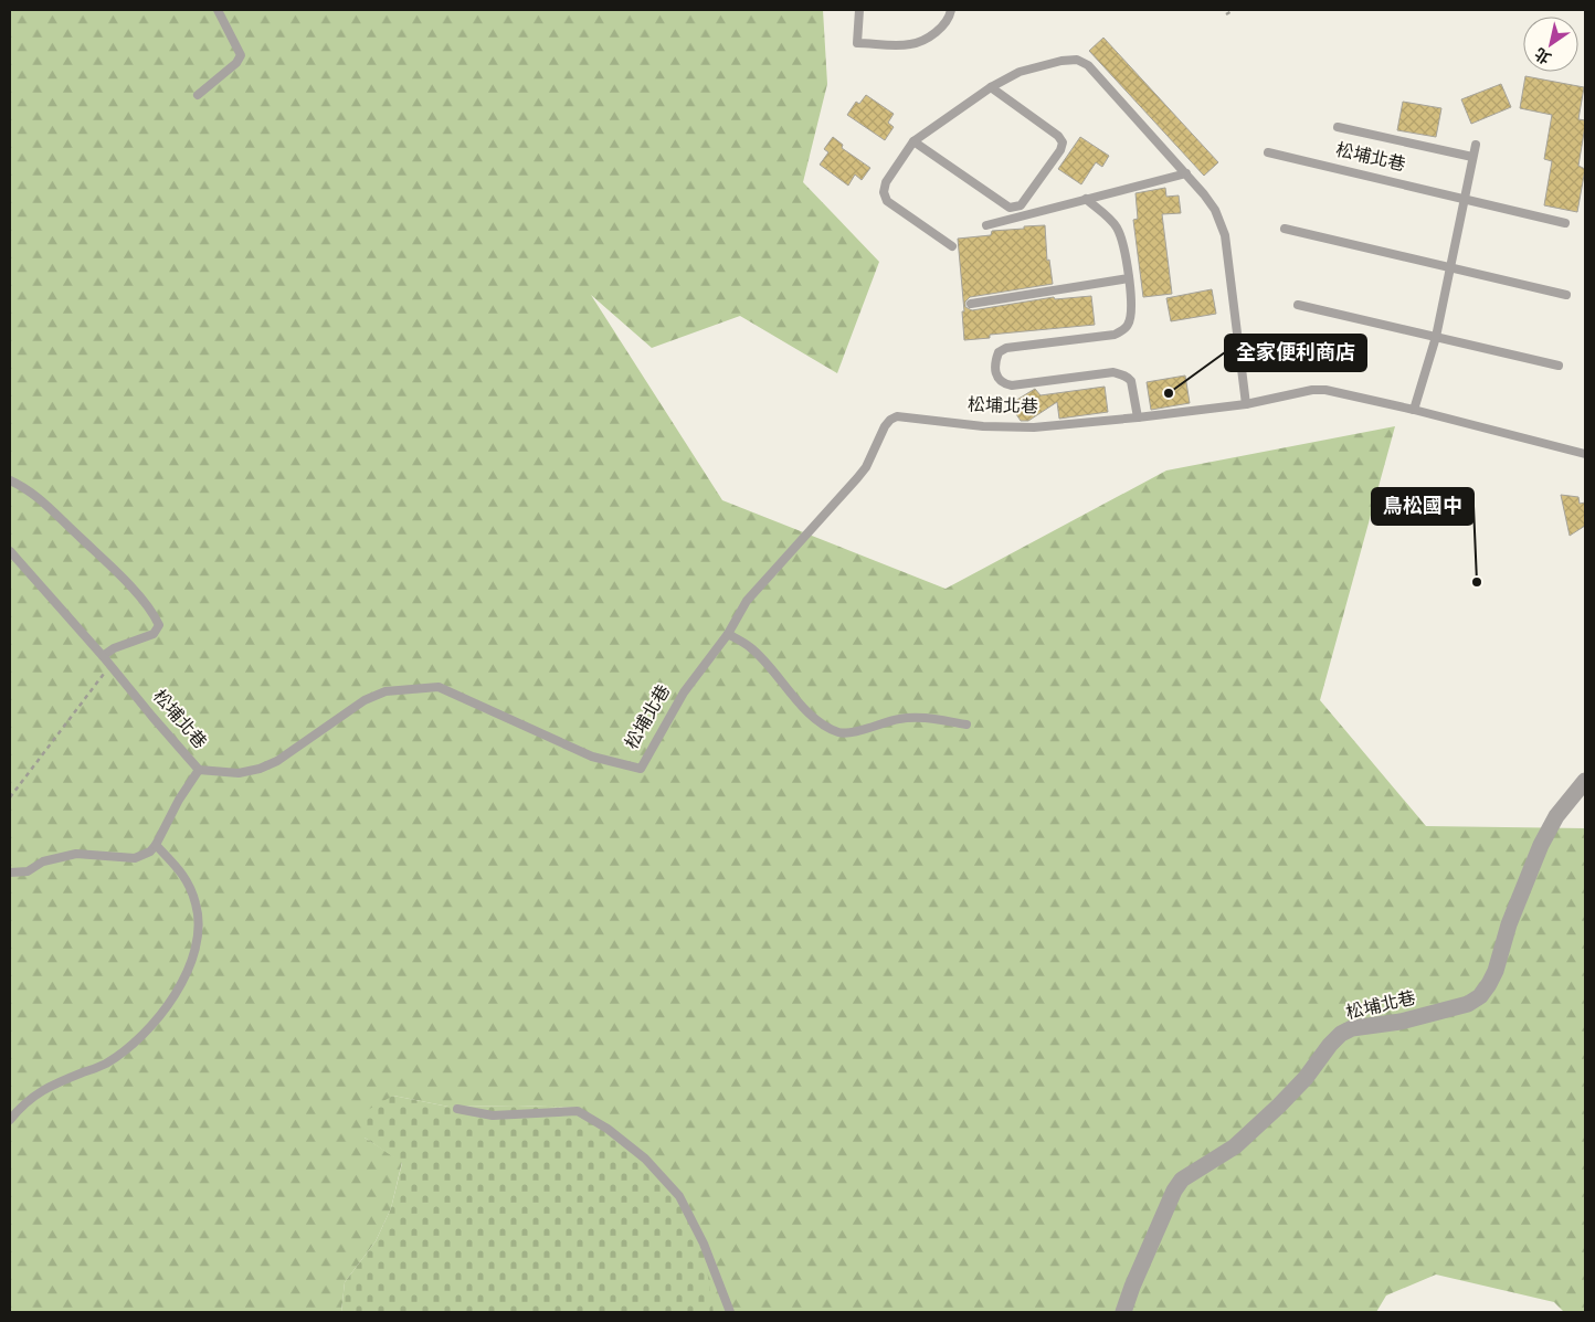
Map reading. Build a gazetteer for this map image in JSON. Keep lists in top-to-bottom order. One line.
{"streets":{"street":["松埔北巷"]},"places":["全家便利商店","鳥松國中"],"north":"bottom left"}
